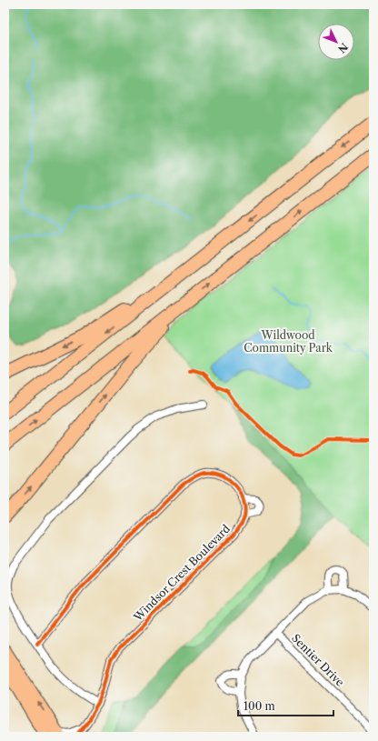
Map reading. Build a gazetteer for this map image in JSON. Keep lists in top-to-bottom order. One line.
{"streets":{"street":["Windsor Crest Boulevard","Sentier Drive"]},"parks":["Wildwood Community Park"],"scale_bar":"100 m","north":"bottom right"}
